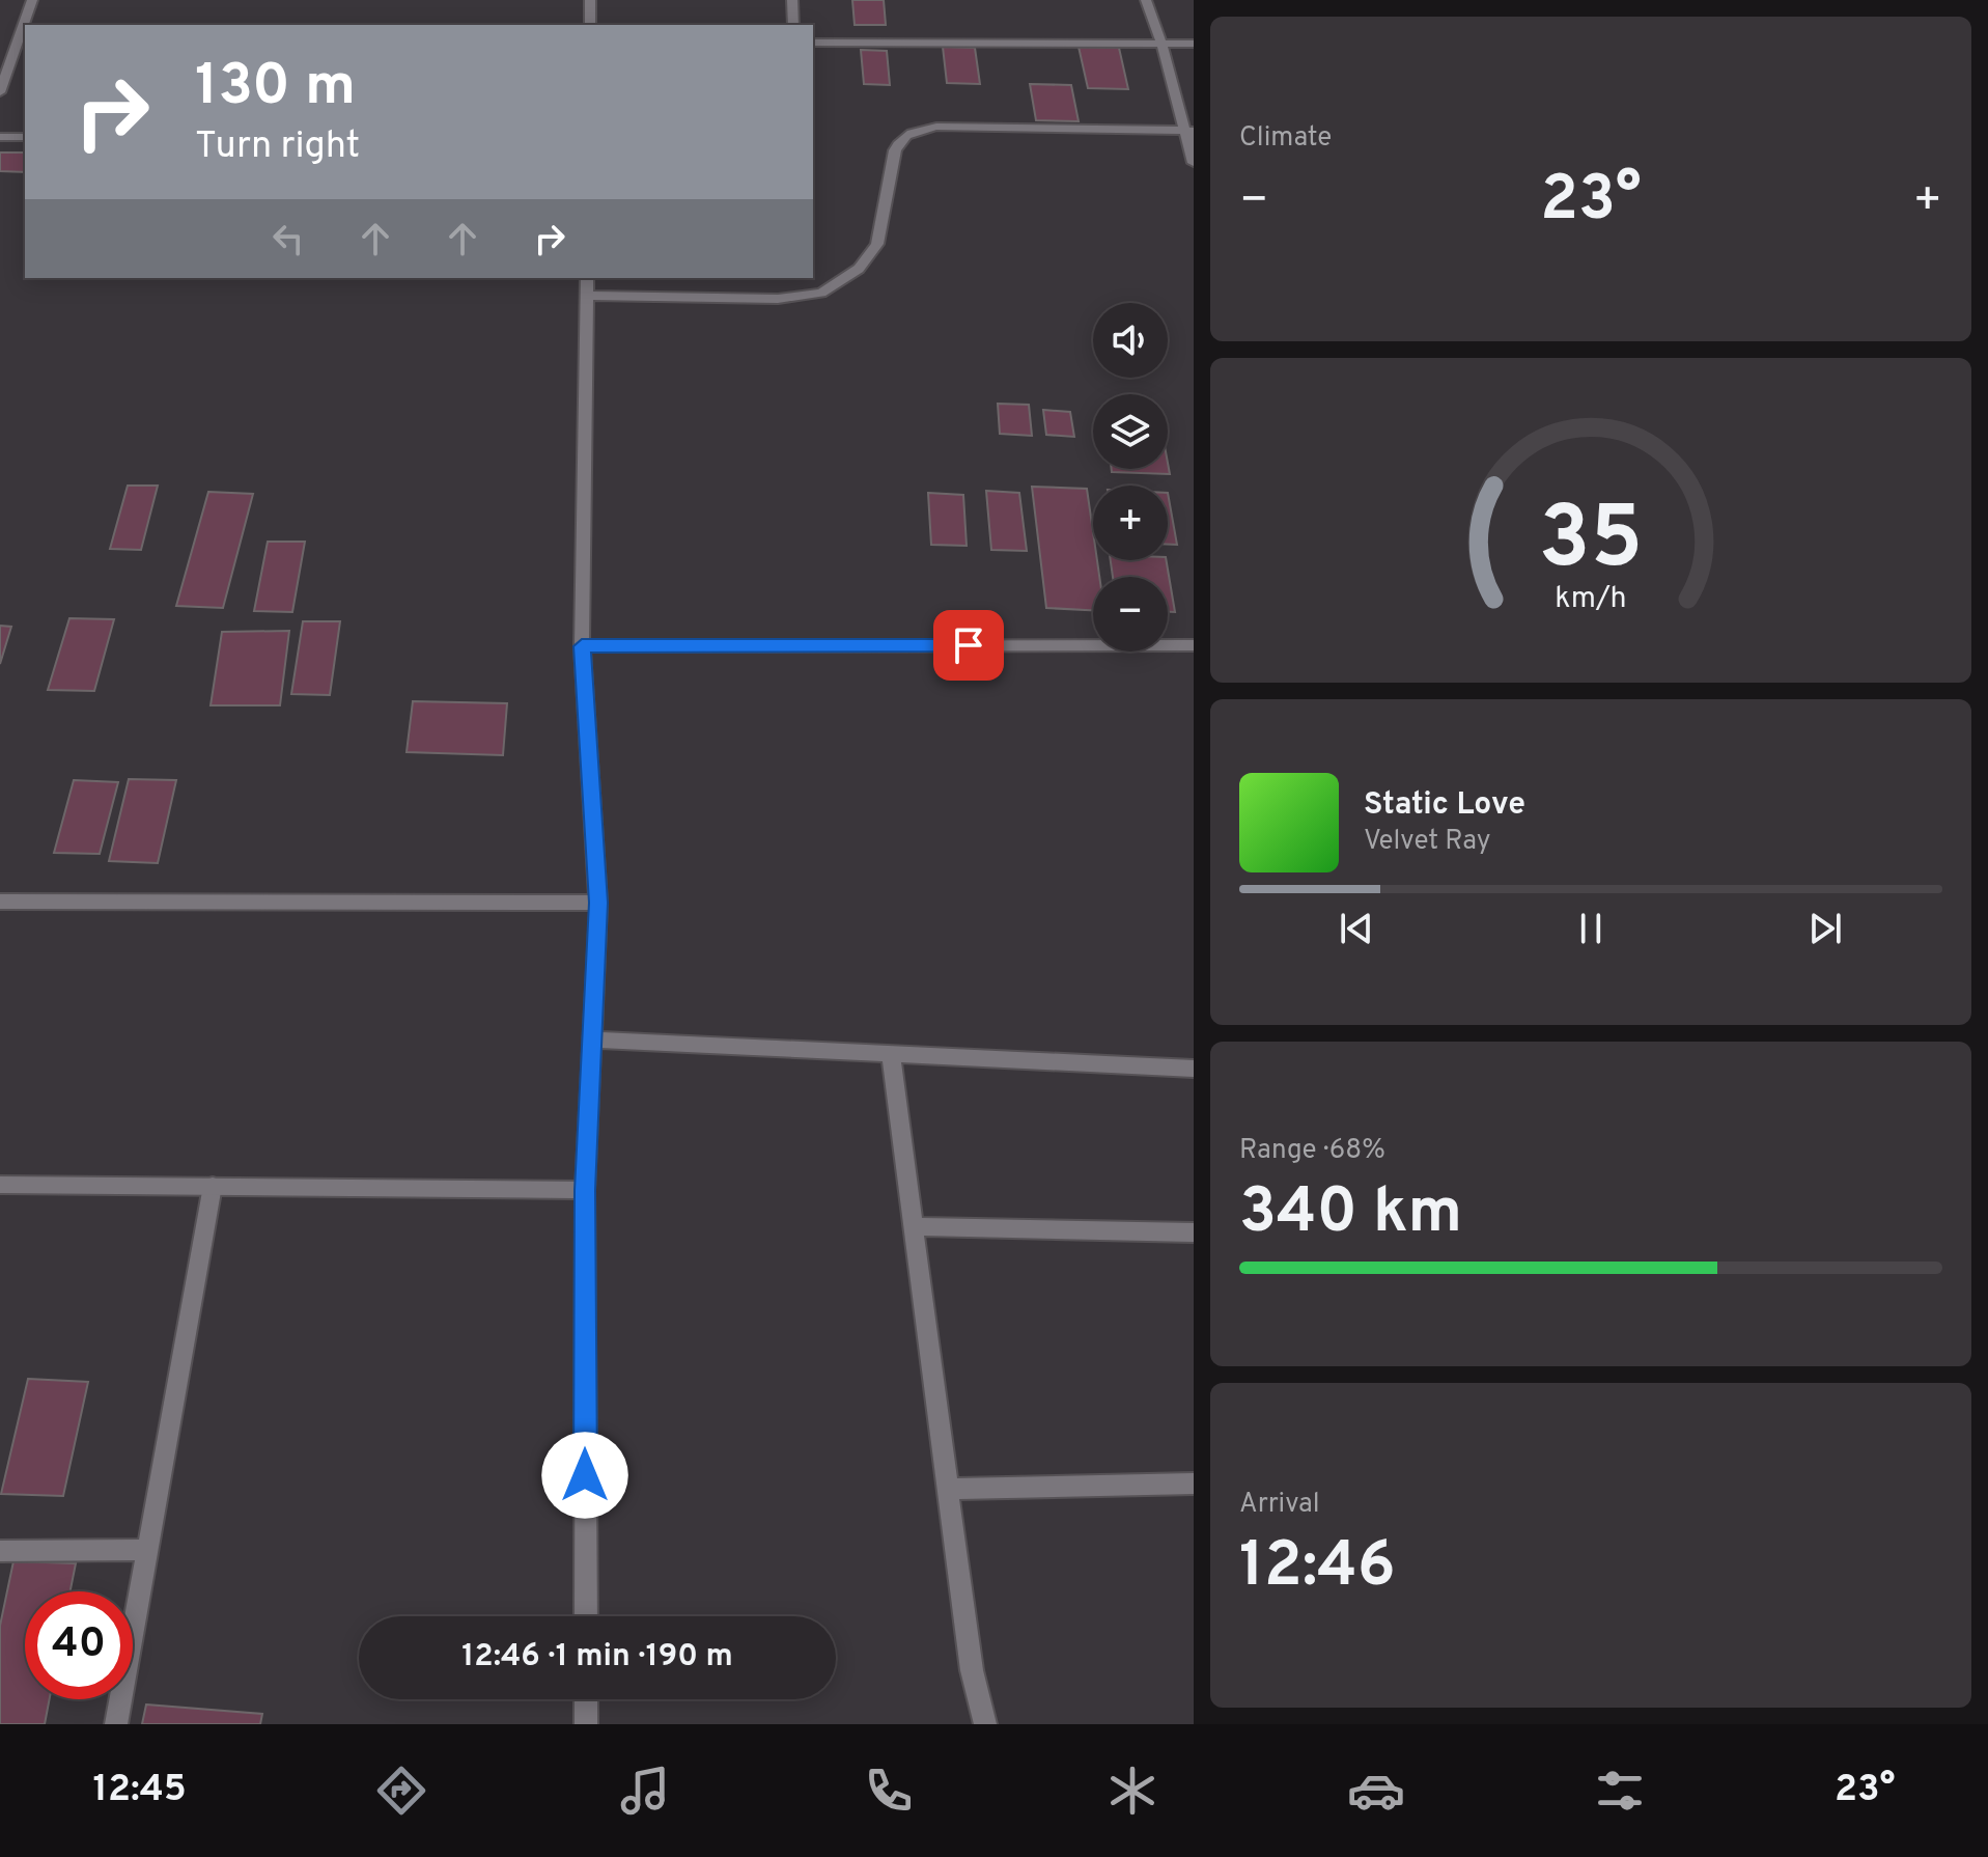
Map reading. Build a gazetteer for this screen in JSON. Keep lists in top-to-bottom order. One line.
{"page":{"tile":["Climate",["Range · 68%","340 km"],["Arrival","12:46"]],"turn":["130 m","Turn right"],"heat":["−","23°","+"],"map_buttons":["+","−"],"song":["Static Love","Velvet Ray"],"limit":"40","trip":"12:46 · 1 min · 190 m","tabs":["12:45","23°"],"gauge":["35","km/h"]}}
